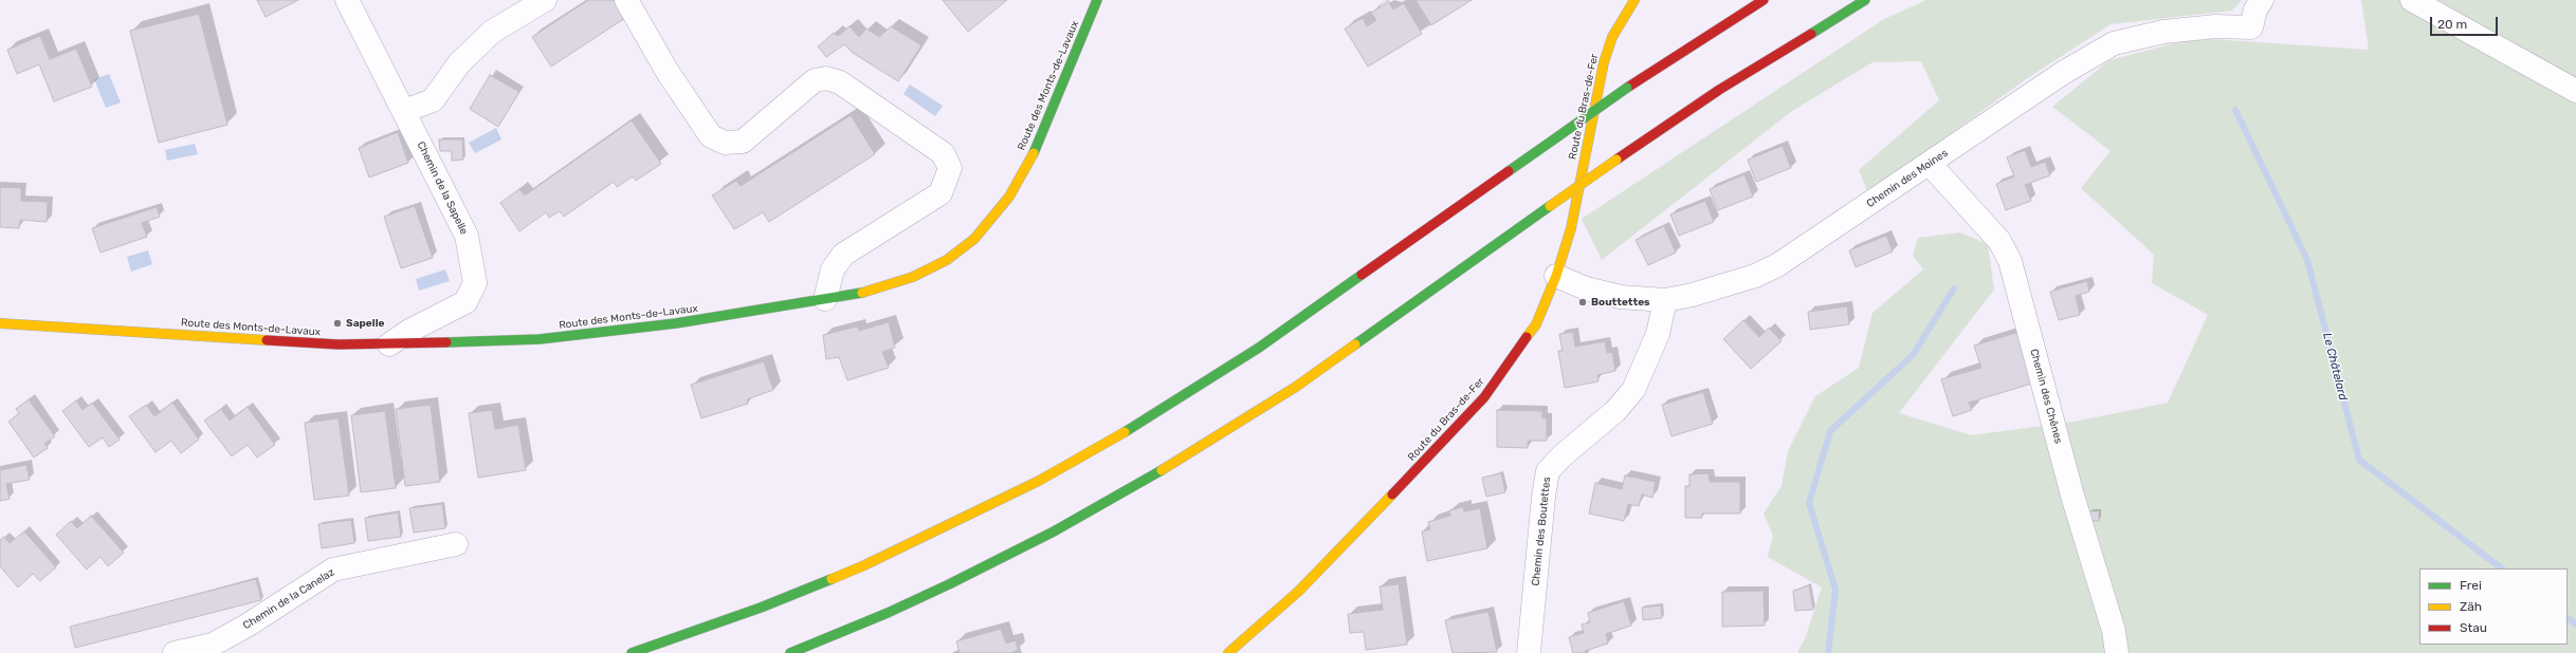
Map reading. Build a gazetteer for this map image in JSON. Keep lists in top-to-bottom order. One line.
{"streets":{"main road":["Route des Monts-de-Lavaux","Route du Bras-de-Fer"],"street":["Chemin des Moines","Chemin de la Sapelle","Chemin des Chênes","Chemin des Boutettes","Chemin de la Canelaz"]},"crossings":[["Route des Monts-de-Lavaux","Chemin de la Sapelle"],["Route du Bras-de-Fer","Chemin des Moines"],["Chemin des Moines","Chemin des Chênes"],["Chemin des Moines","Chemin des Boutettes"]],"water":["Le Châtelard"],"places":["Bouttettes","Sapelle"],"legend":["Frei","Zäh","Stau"],"scale_bar":"20 m"}
